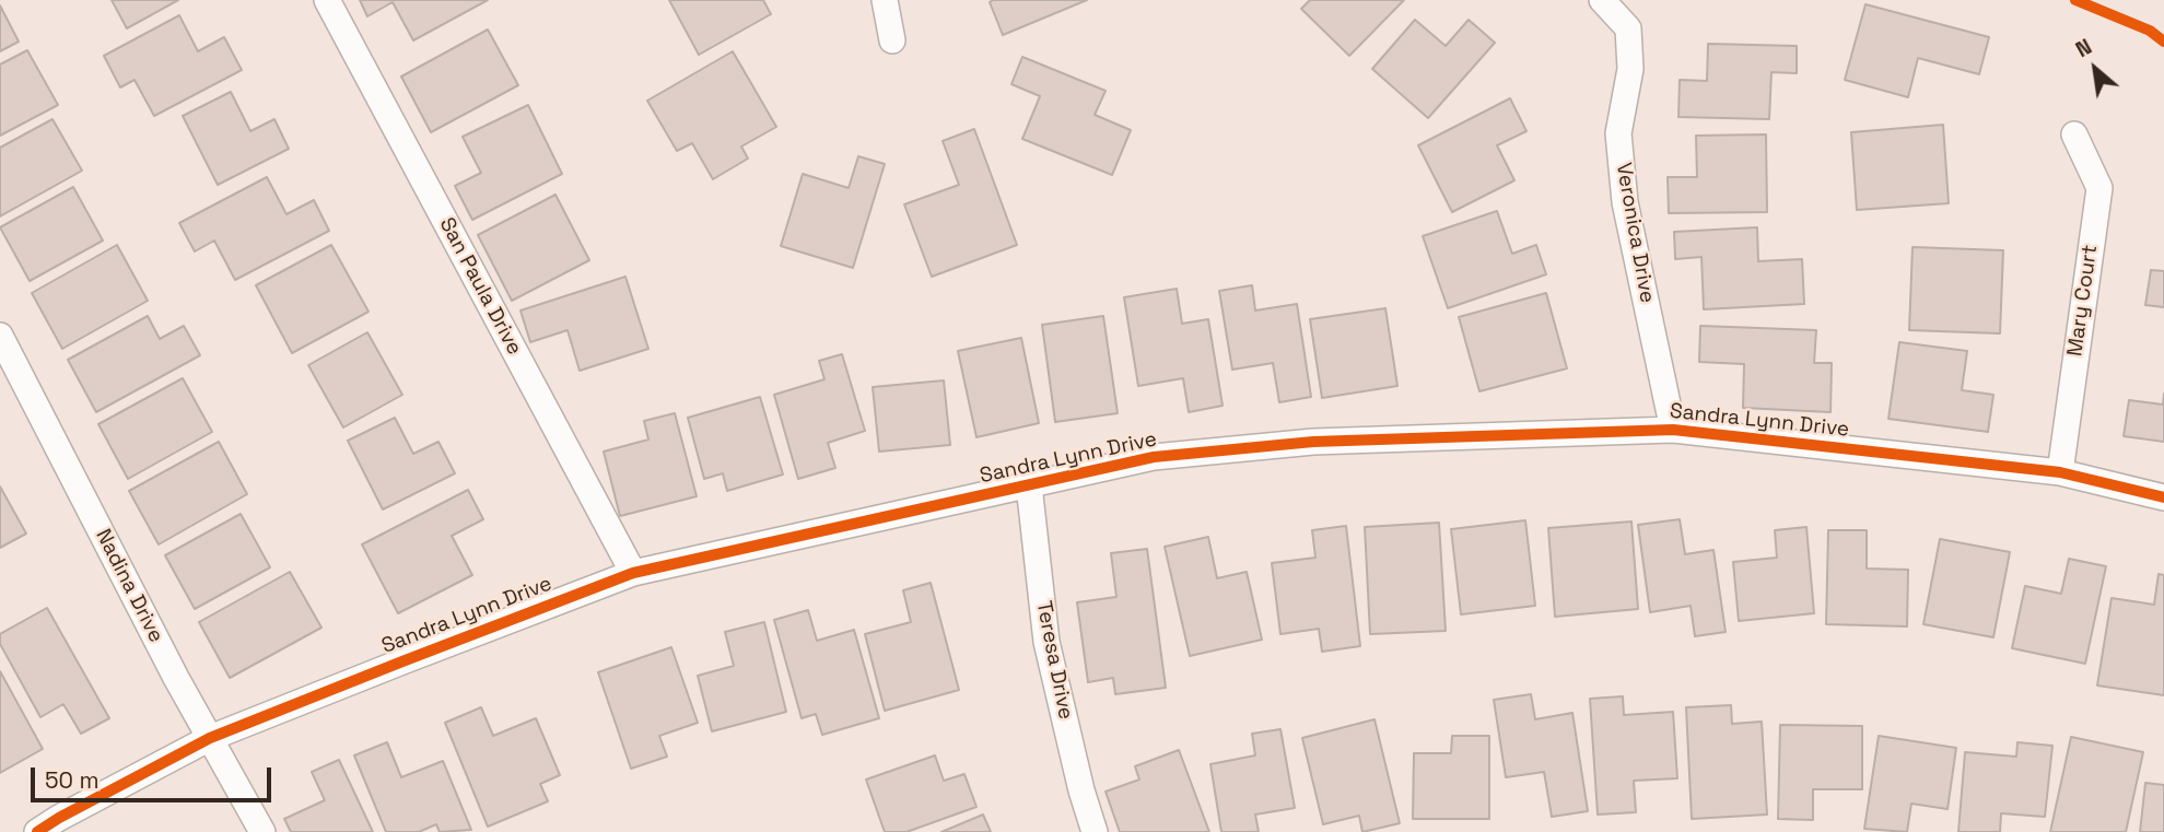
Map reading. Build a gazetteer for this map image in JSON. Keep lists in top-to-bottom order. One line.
{"streets":{"street":["Veronica Drive","San Paula Drive","Mary Court","Sandra Lynn Drive","Nadina Drive","Teresa Drive"]},"crossings":[["Veronica Drive","Sandra Lynn Drive"],["San Paula Drive","Sandra Lynn Drive"],["Mary Court","Sandra Lynn Drive"],["Sandra Lynn Drive","Nadina Drive"],["Sandra Lynn Drive","Teresa Drive"]],"scale_bar":"50 m","north":"top left"}
